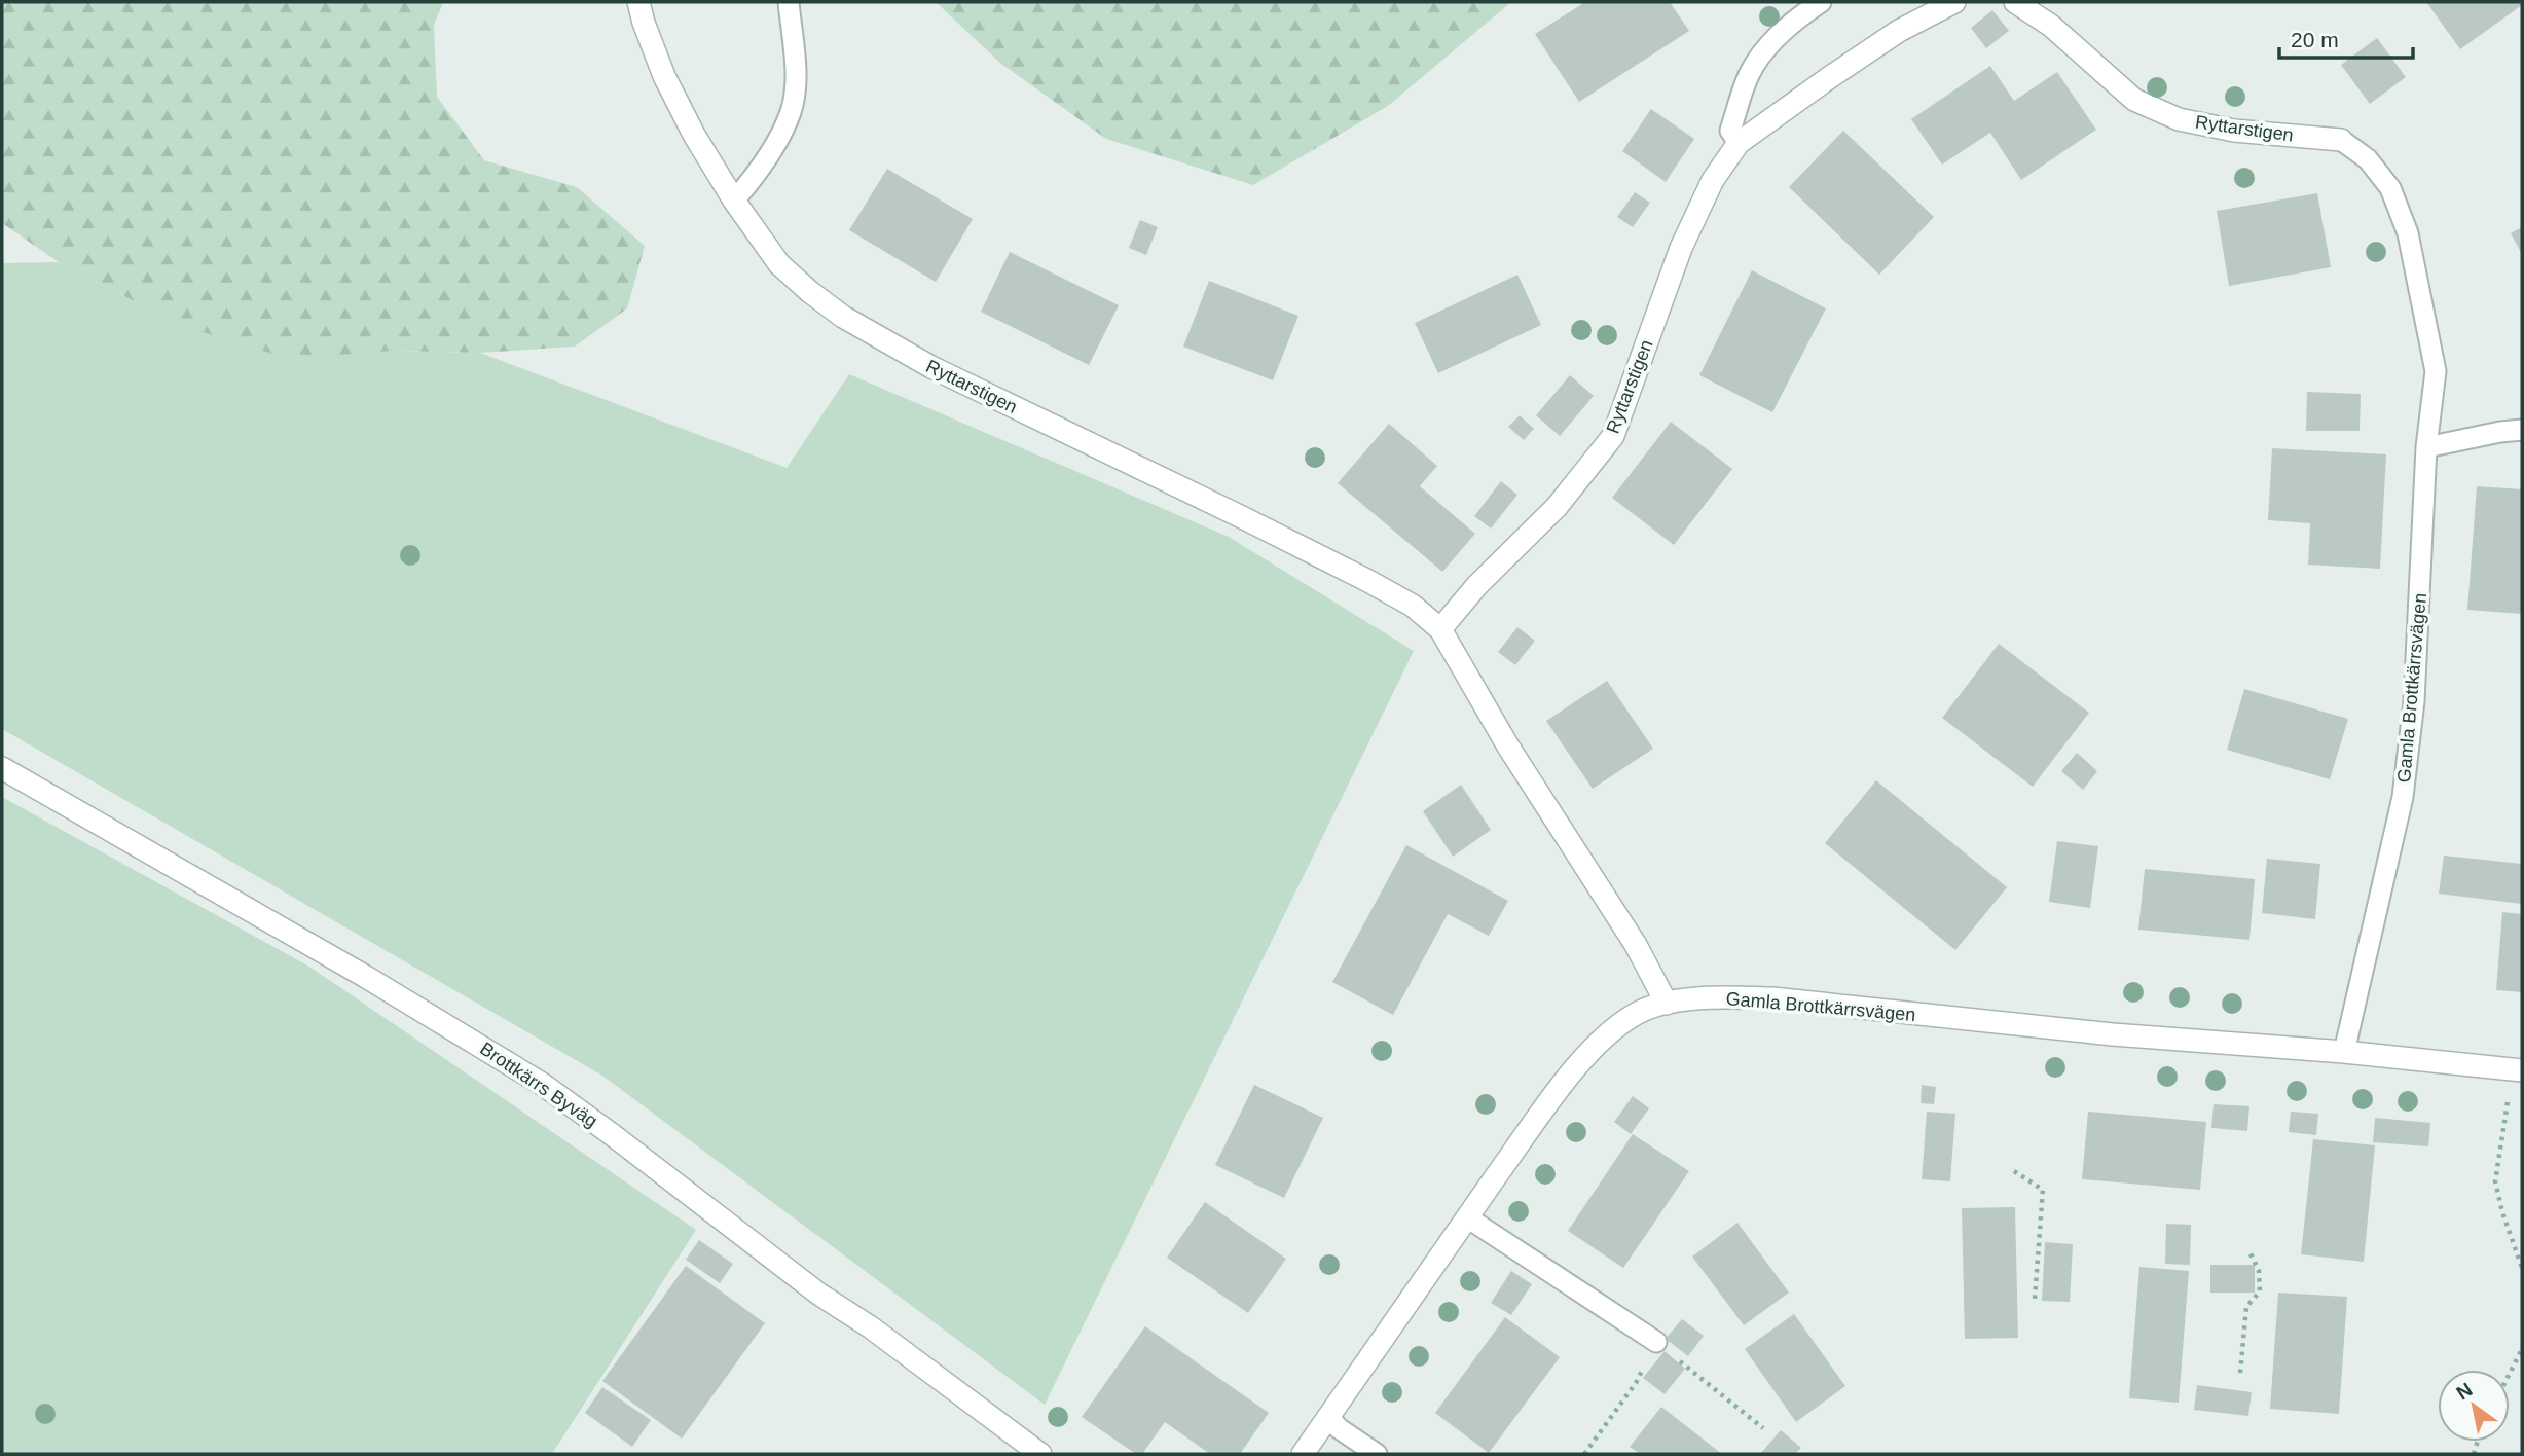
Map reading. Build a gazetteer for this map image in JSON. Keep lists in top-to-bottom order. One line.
{"streets":{"street":["Ryttarstigen","Gamla Brottkärrsvägen","Brottkärrs Byväg"]},"crossings":[["Ryttarstigen","Gamla Brottkärrsvägen"]],"scale_bar":"20 m","north":"top left"}
